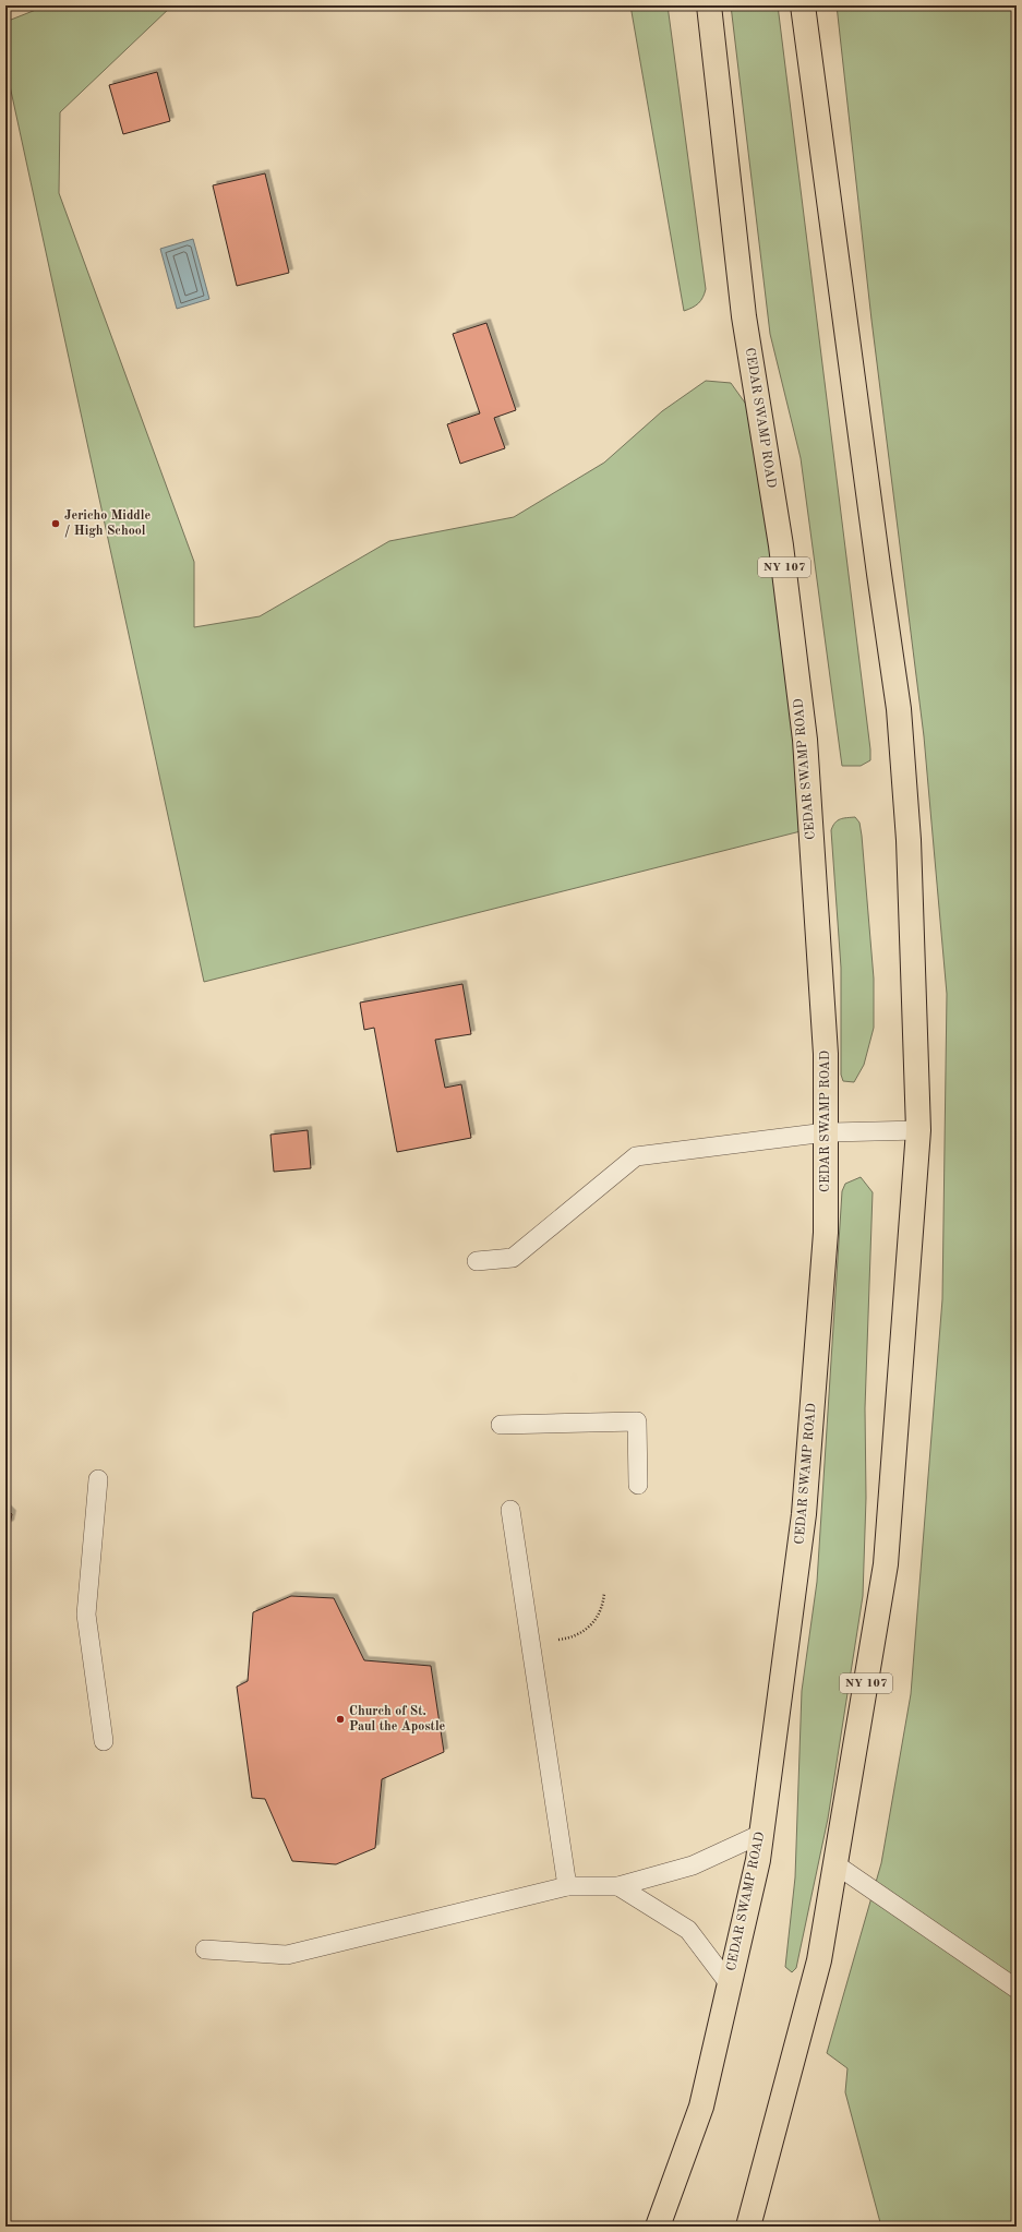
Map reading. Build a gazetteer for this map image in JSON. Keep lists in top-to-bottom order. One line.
{"streets":{"main road":["CEDAR SWAMP ROAD","NY 107"]},"places":["Jericho Middle / High School","Church of St. Paul the Apostle"]}
